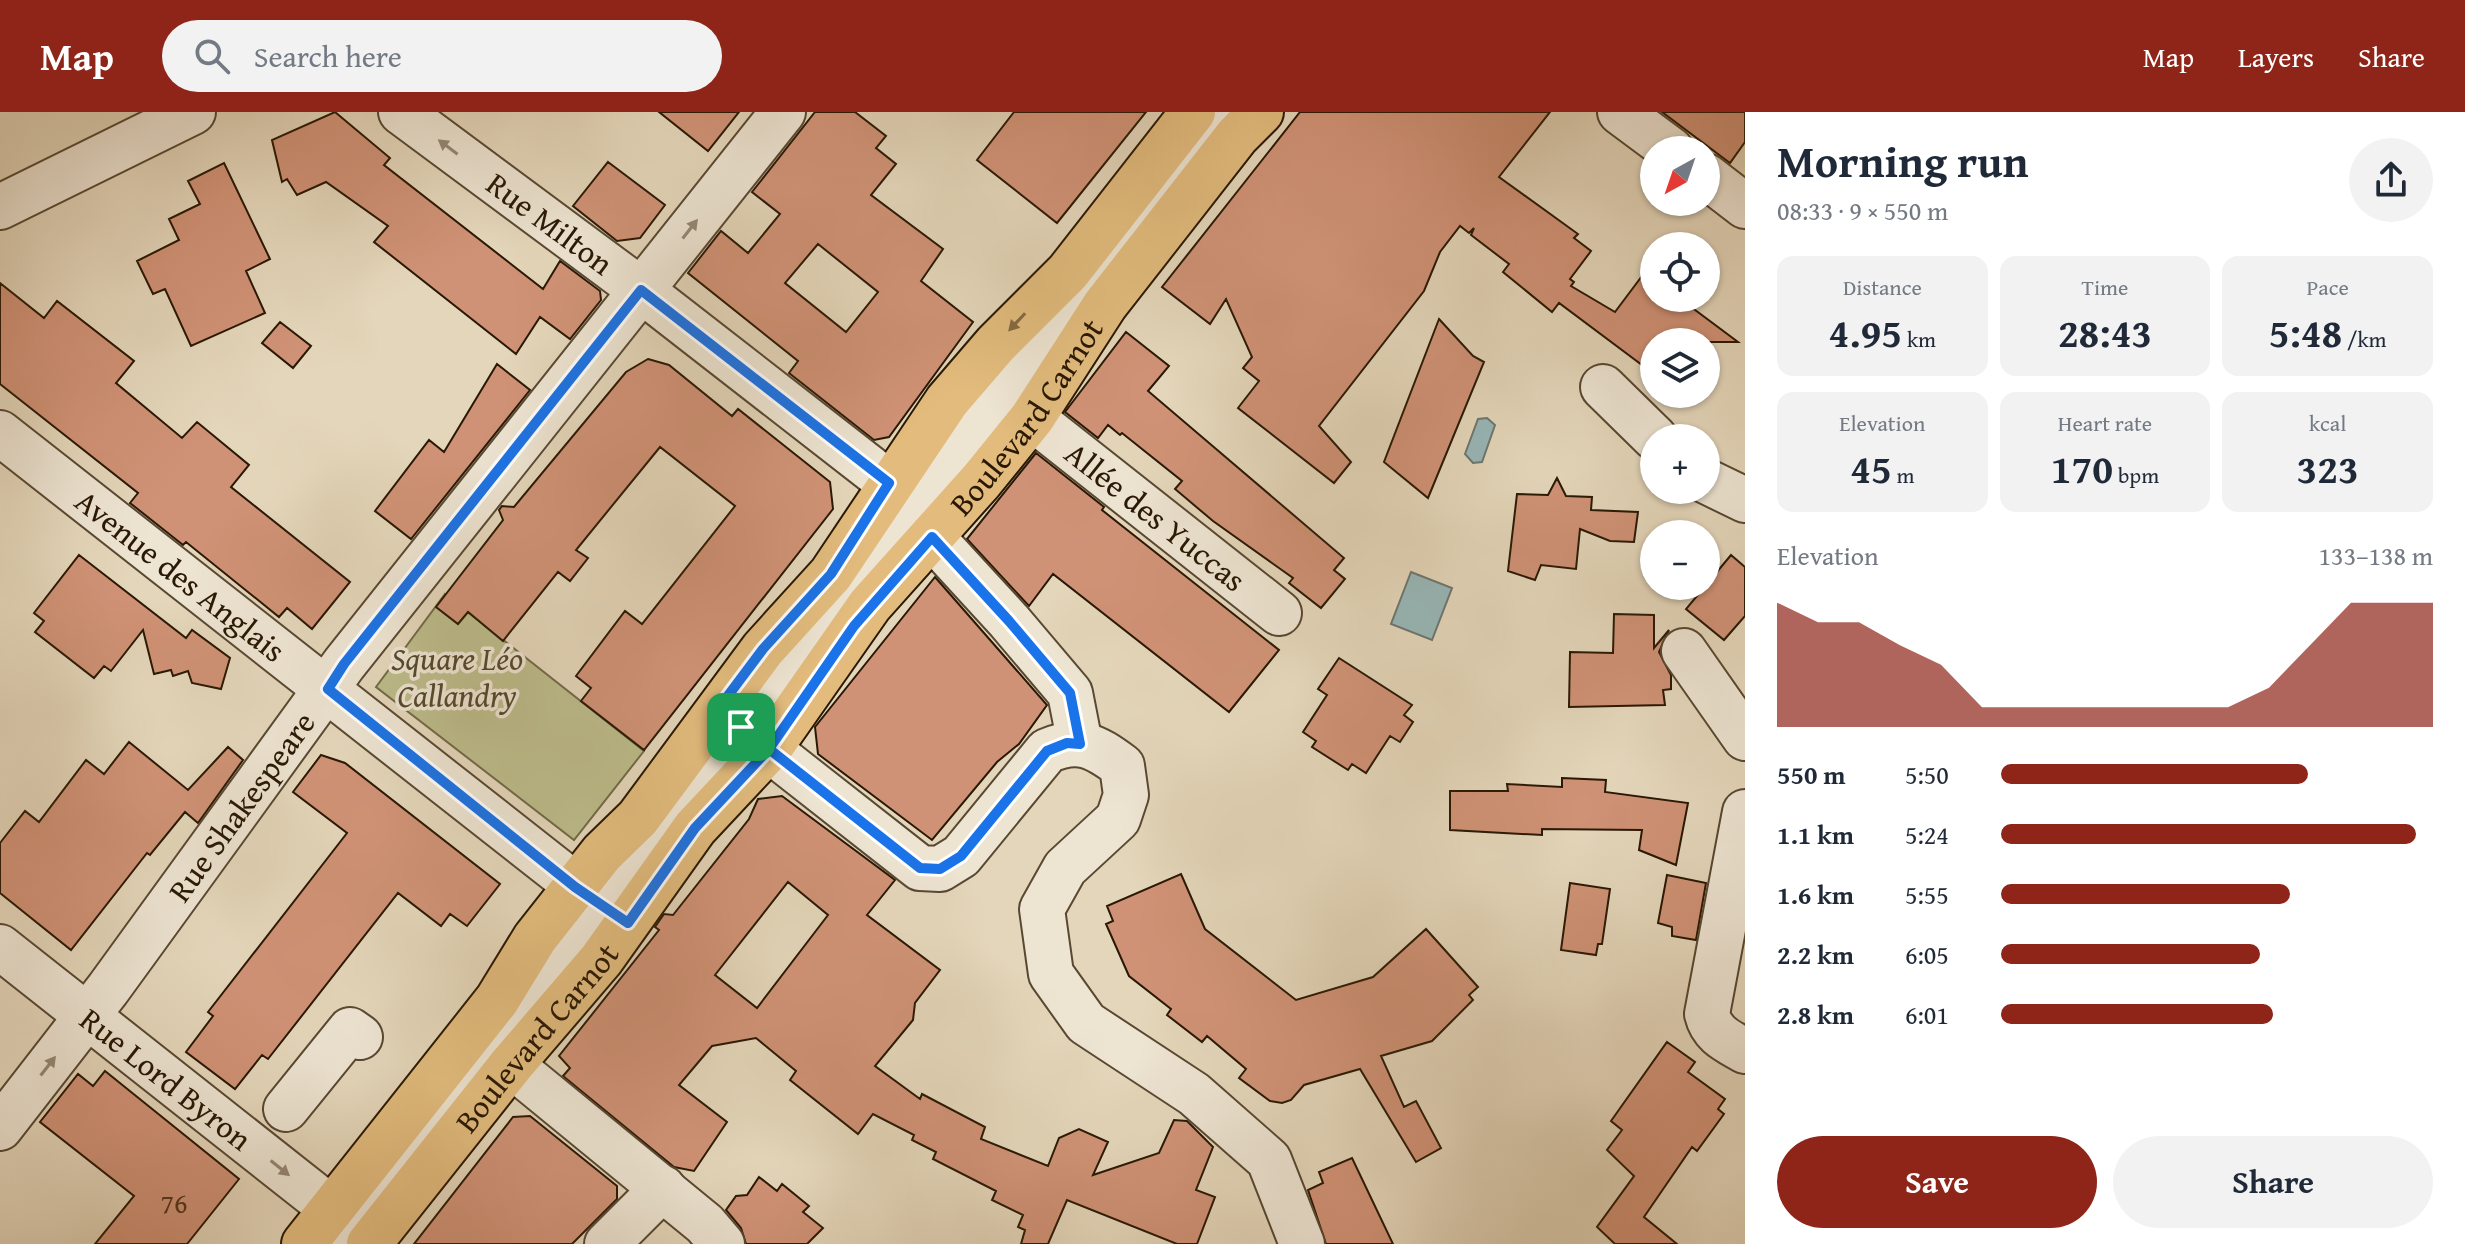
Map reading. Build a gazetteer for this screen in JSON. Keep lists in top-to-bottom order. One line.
{"streets":{"main road":["Boulevard Carnot"],"street":["Rue Milton","Allée des Yuccas","Avenue des Anglais","Rue Shakespeare","Rue Lord Byron"]},"crossings":[["Rue Milton","Boulevard Carnot"],["Rue Milton","Rue Shakespeare"],["Boulevard Carnot","Allée des Yuccas"],["Boulevard Carnot","Avenue des Anglais"],["Boulevard Carnot","Rue Lord Byron"],["Avenue des Anglais","Rue Shakespeare"],["Rue Shakespeare","Rue Lord Byron"]],"one_way":["Rue Milton","Rue Lord Byron"],"parks":["Square Léo Callandry"],"house_numbers":["76"],"north":"bottom left","page":{"header":"Map","search":"Search here","nav":["Map","Layers","Share"],"heading":["Morning run","08:33 · 9 × 550 m"],"map_buttons":["+","−"],"stats":[["Distance","4.95 km"],["Time","28:43"],["Pace","5:48 /km"],["Elevation","45 m"],["Heart rate","170 bpm"],["kcal","323"]],"chart":["Elevation","133–138 m"],"list":[{"name":"550 m","note":"5:50"},{"name":"1.1 km","note":"5:24"},{"name":"1.6 km","note":"5:55"},{"name":"2.2 km","note":"6:05"},{"name":"2.8 km","note":"6:01"}],"buttons":["Save","Share"]}}
